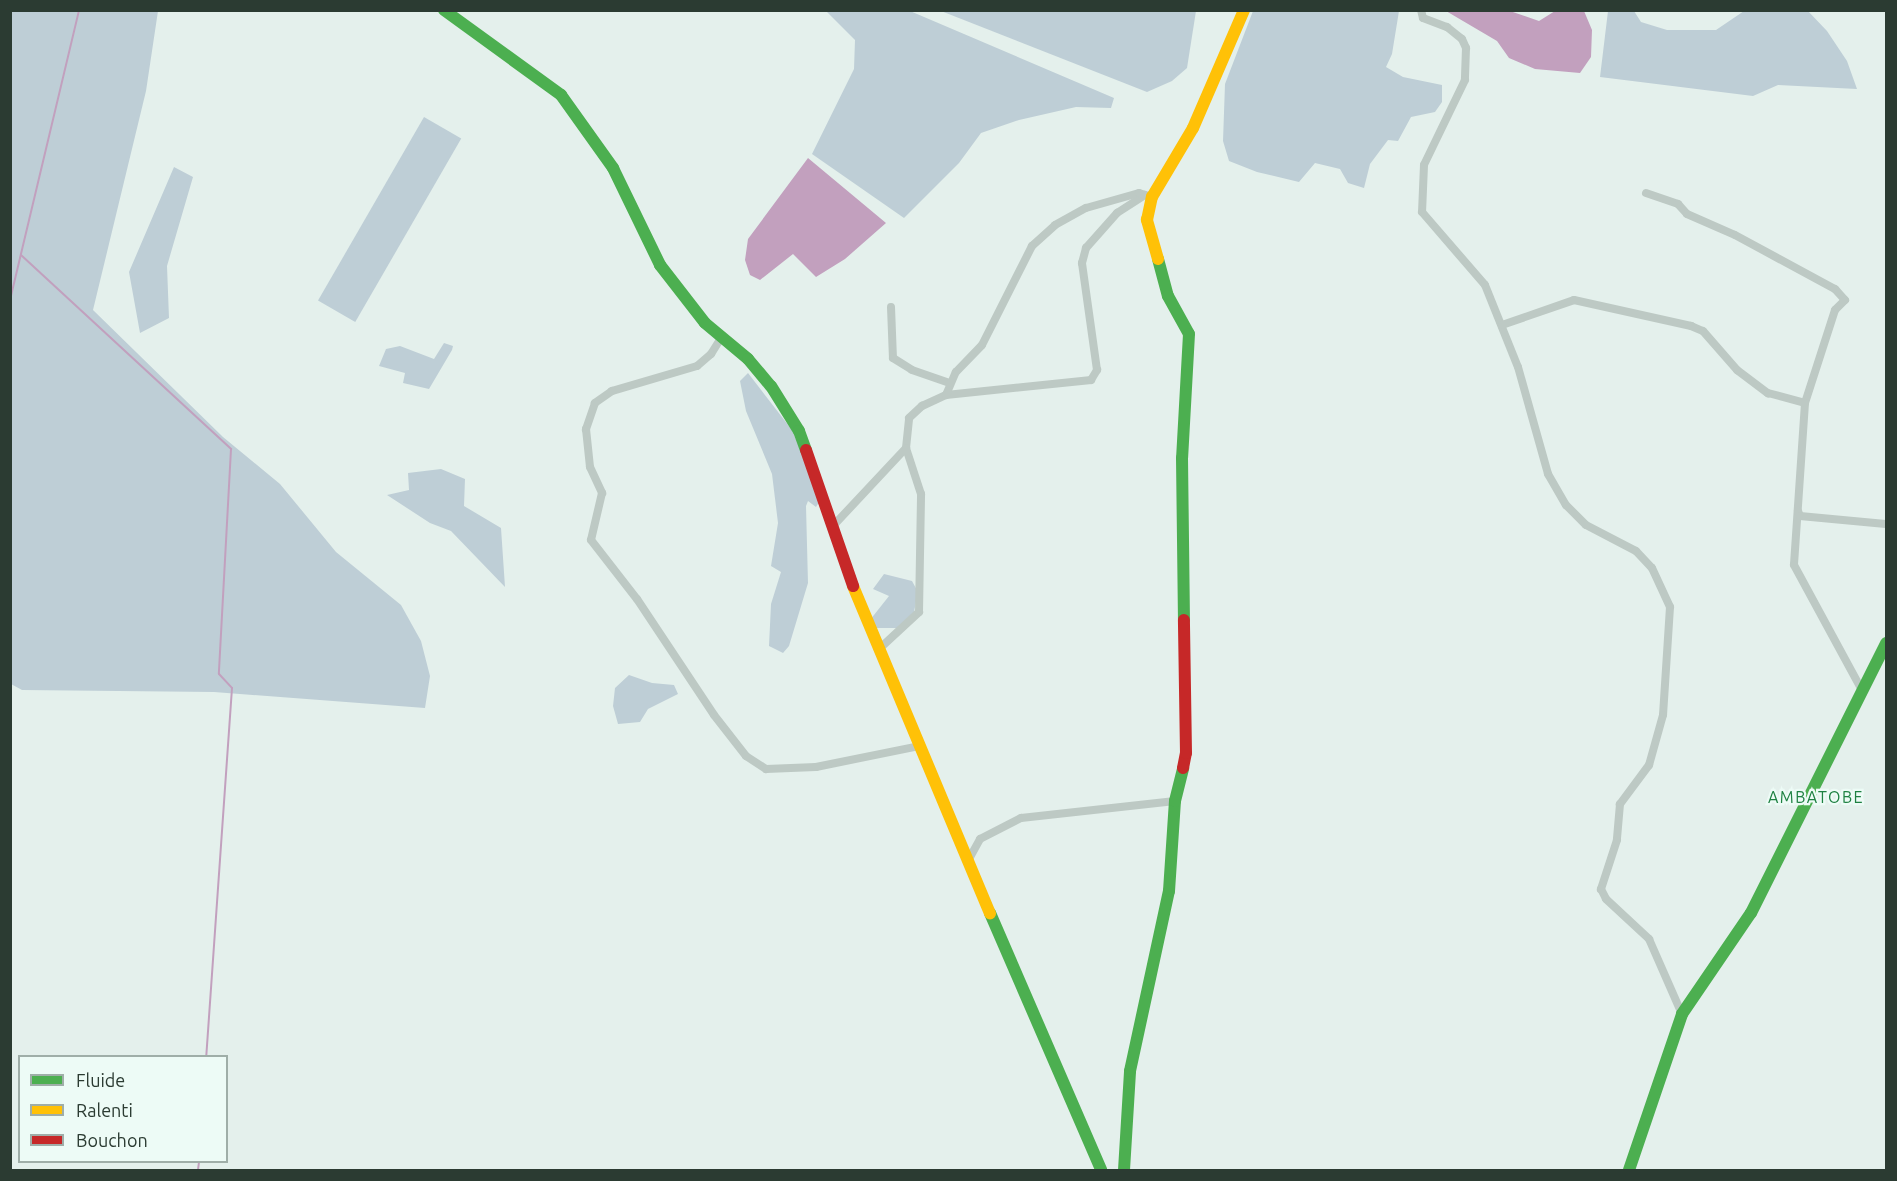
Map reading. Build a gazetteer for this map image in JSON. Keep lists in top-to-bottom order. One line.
{"districts":["AMBATOBE"],"legend":["Fluide","Ralenti","Bouchon"]}
